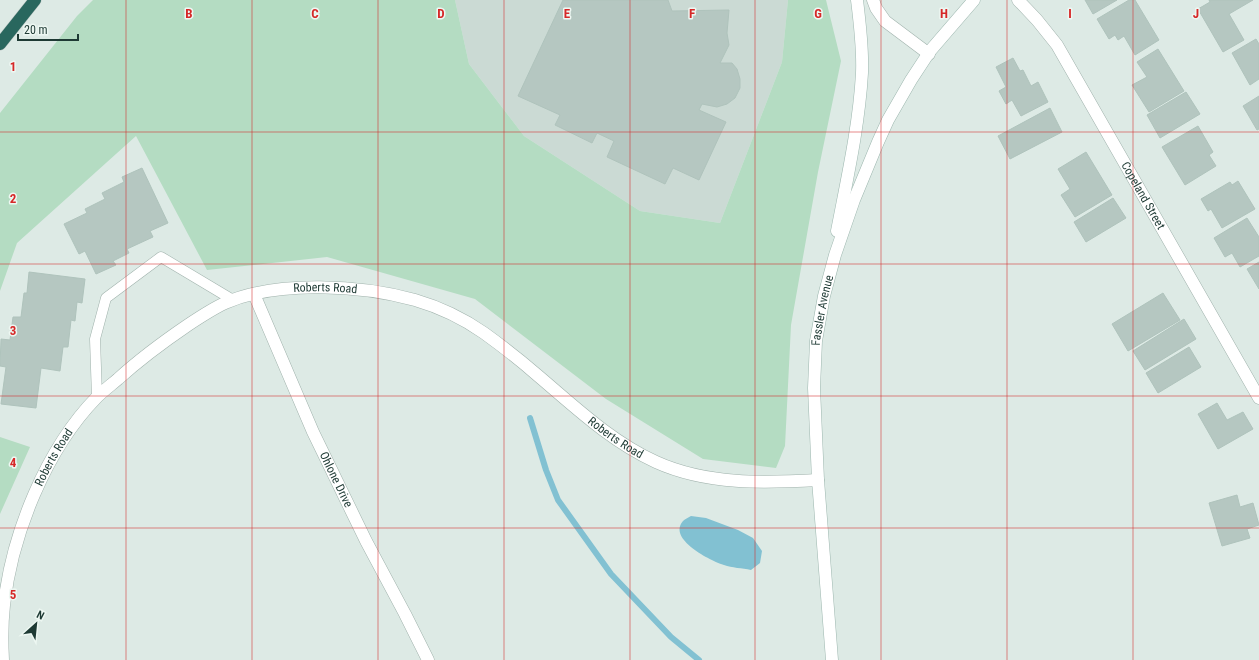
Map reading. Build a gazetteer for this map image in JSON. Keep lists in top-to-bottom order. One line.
{"streets":{"street":["Copeland Street","Roberts Road","Fassler Avenue","Ohlone Drive"]},"crossings":[["Roberts Road","Fassler Avenue"],["Roberts Road","Ohlone Drive"]],"scale_bar":"20 m","north":"top right","grid":{"columns":["B","C","D","E","F","G","H","I","J"],"rows":["1","2","3","4","5"]}}
